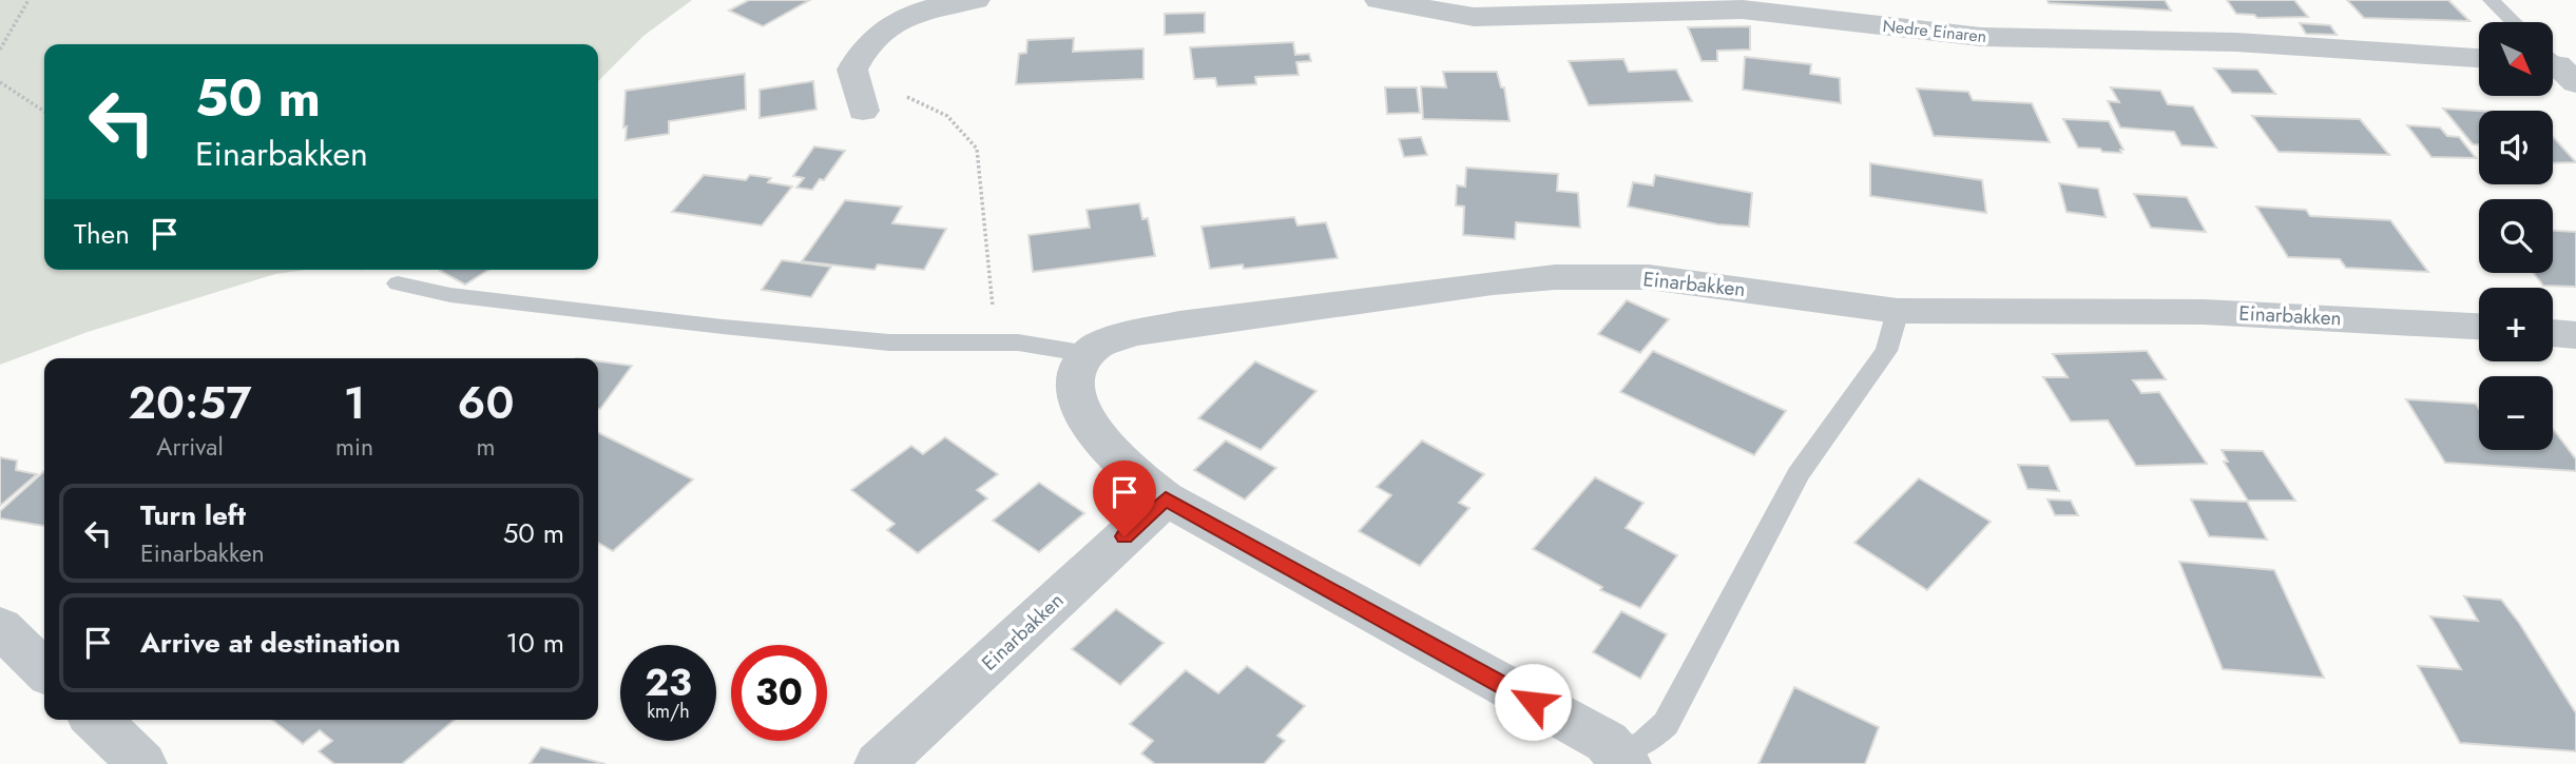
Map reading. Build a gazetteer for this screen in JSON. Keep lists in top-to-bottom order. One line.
{"streets":{"street":["Nedre Einaren","Einarbakken"]},"north":"bottom right","page":{"map_buttons":["+","−"],"turn":["50 m","Einarbakken"],"then":"Then","eta":["20:57","Arrival","1","min","60","m"],"list":[{"name":"Turn left","note":"Einarbakken","value":"50 m"},{"name":"Arrive at destination","value":"10 m"}],"speed":"23 km/h","limit":"30"}}
